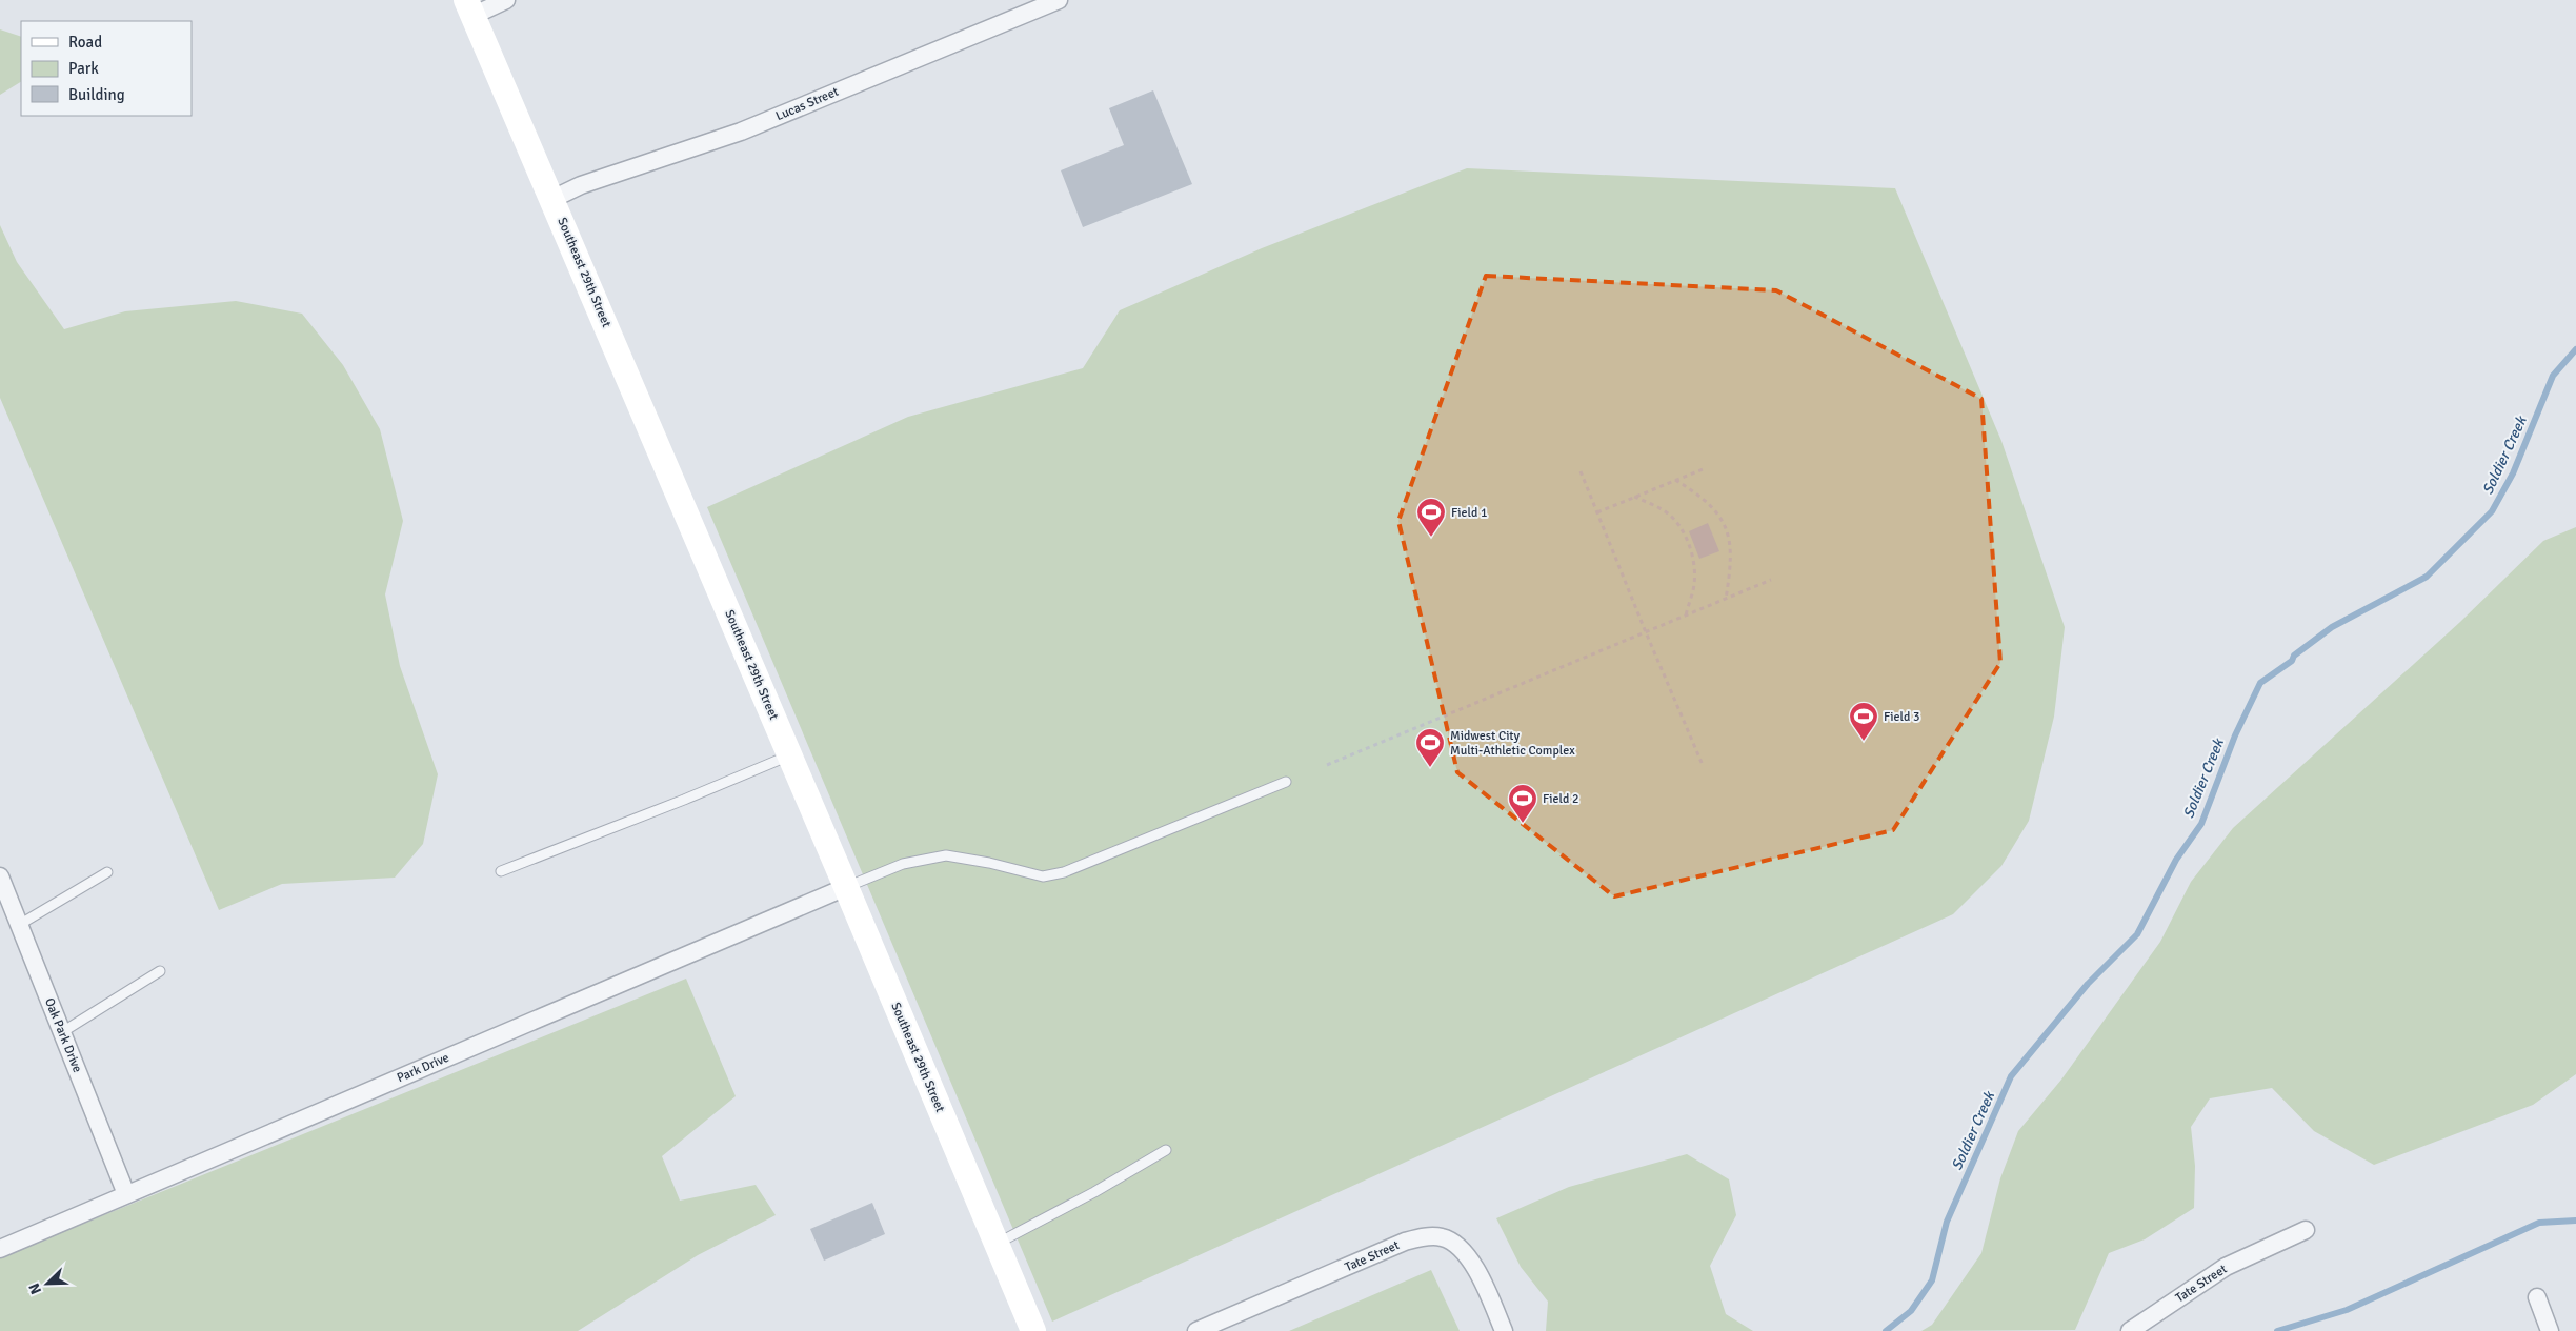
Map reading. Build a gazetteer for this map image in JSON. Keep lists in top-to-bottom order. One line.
{"streets":{"main road":["Southeast 29th Street"],"street":["Lucas Street","Oak Park Drive","Park Drive","Tate Street"]},"crossings":[["Lucas Street","Southeast 29th Street"],["Southeast 29th Street","Park Drive"],["Oak Park Drive","Park Drive"]],"water":["Soldier Creek"],"places":{"sports":["Field 1","Field 3","Midwest City Multi-Athletic Complex","Field 2"]},"legend":["Road","Park","Building"],"north":"bottom left"}
